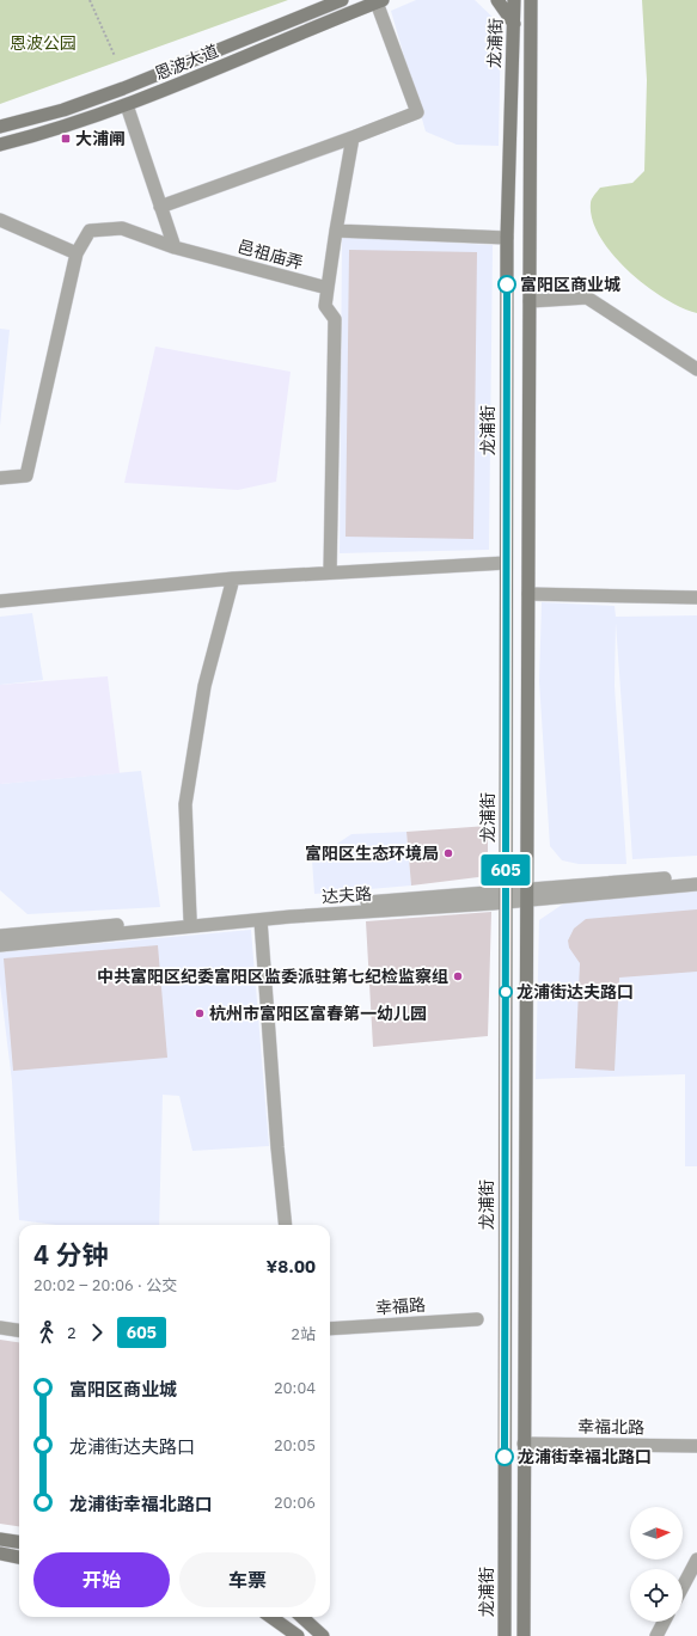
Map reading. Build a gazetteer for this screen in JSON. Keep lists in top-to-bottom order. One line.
{"streets":{"main road":["龙浦街","恩波大道"],"street":["邑祖庙弄","达夫路","幸福路","幸福北路"]},"crossings":[["龙浦街","达夫路"],["龙浦街","幸福北路"]],"parks":["恩波公园"],"places":{"transit":["大浦闸"],"other":["富阳区商业城","富阳区生态环境局","中共富阳区纪委富阳区监委派驻第七纪检监察组","龙浦街达夫路口","杭州市富阳区富春第一幼儿园","龙浦街幸福北路口"]},"lines":["bus line 605"],"north":"right","page":{"on_map":"605","heading":["4 分钟","20:02 – 20:06 · 公交","¥8.00"],"legs":["2","605","2站"],"list":[{"name":"富阳区商业城","value":"20:04"},{"name":"龙浦街达夫路口","value":"20:05"},{"name":"龙浦街幸福北路口","value":"20:06"}],"buttons":["开始","车票"]}}
